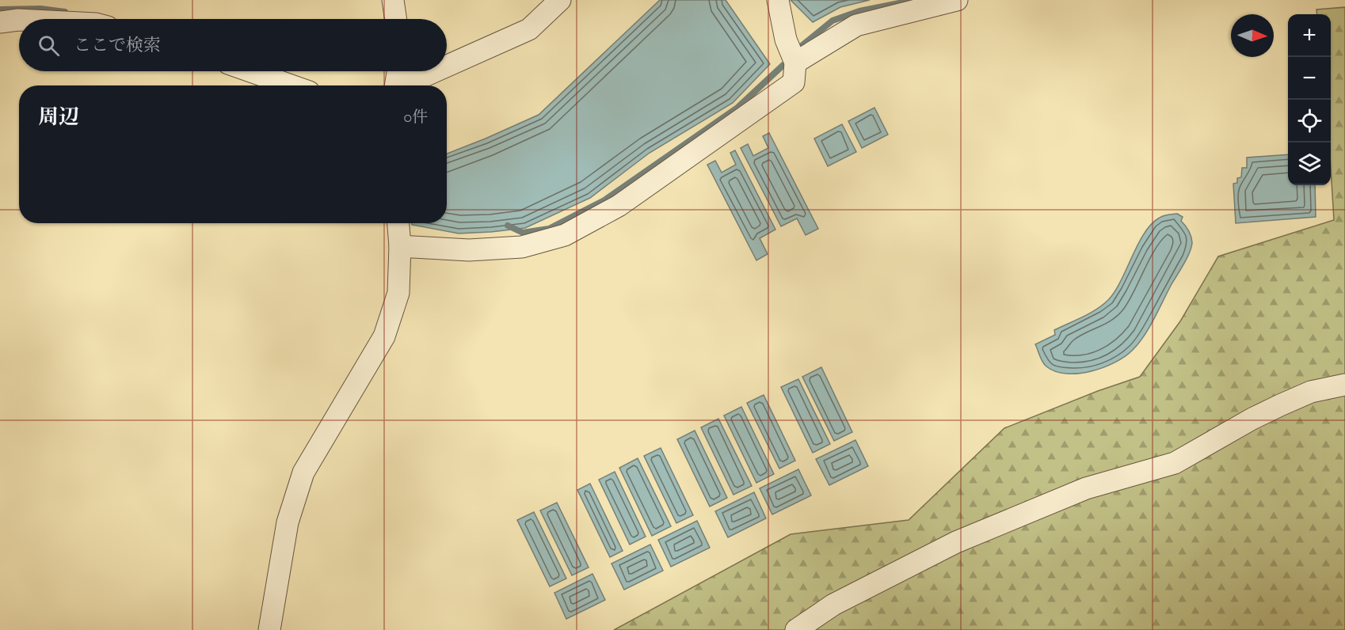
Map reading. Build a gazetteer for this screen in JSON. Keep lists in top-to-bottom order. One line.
{"north":"right","page":{"map_buttons":["+","−"],"search":"ここで検索","heading":["周辺","0件"]}}
